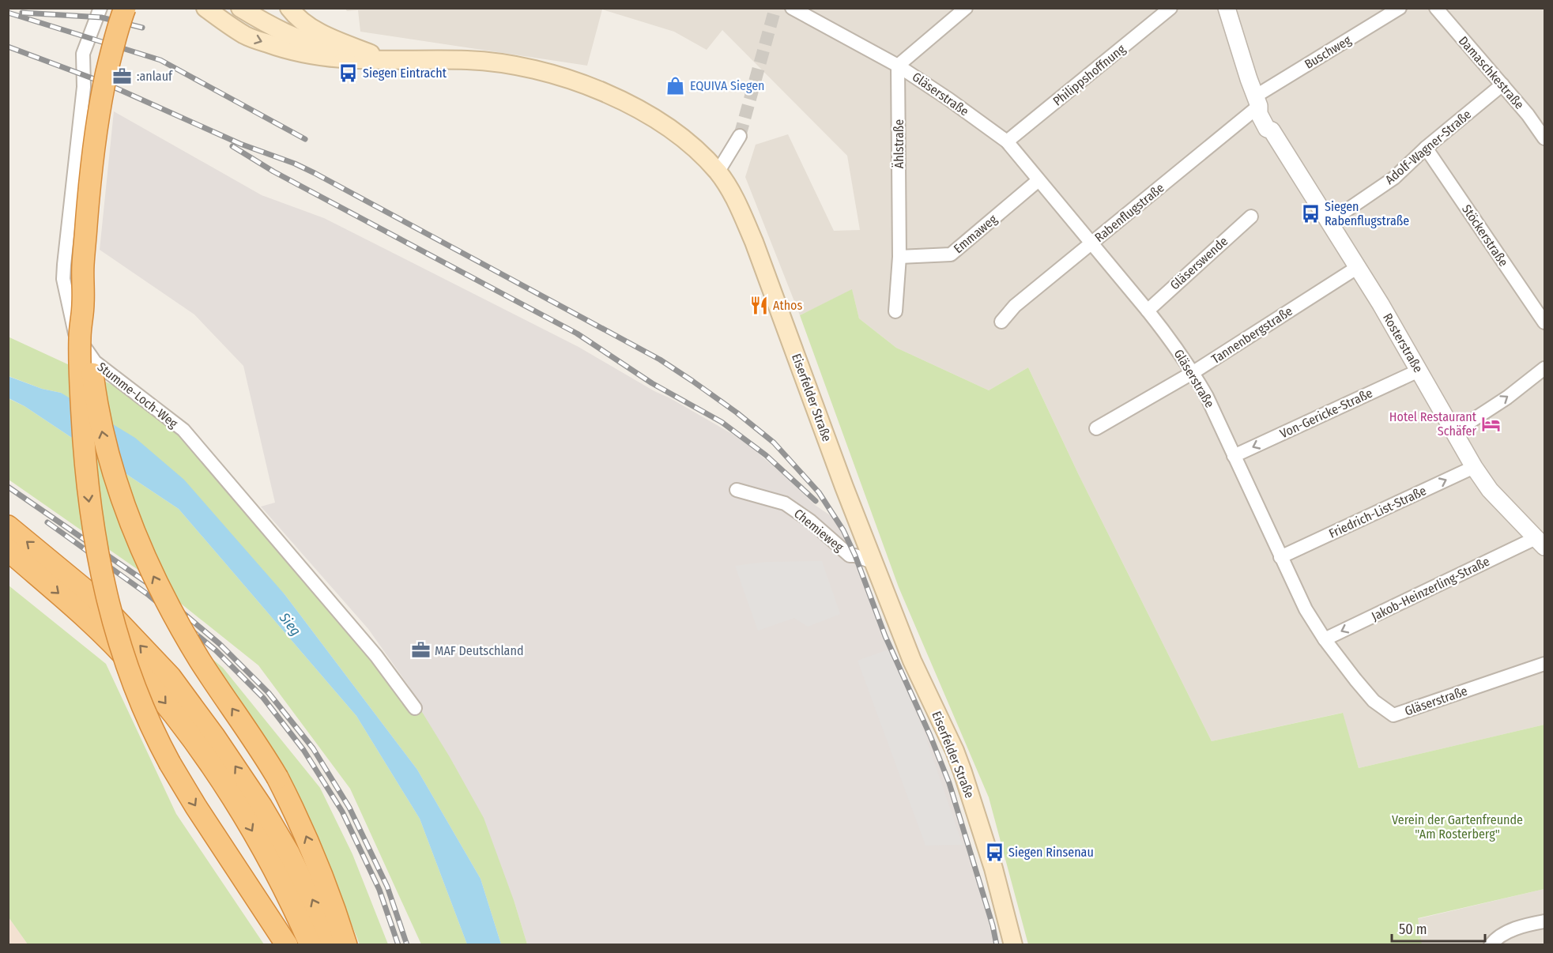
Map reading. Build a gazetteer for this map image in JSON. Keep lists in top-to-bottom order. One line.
{"streets":{"main road":["Eiserfelder Straße"],"street":["Buschweg","Damaschkestraße","Philippshoffnung","Gläserstraße","Ählstraße","Adolf-Wagner-Straße","Rabenflugstraße","Emmaweg","Stöckerstraße","Gläserswende","Tannenbergstraße","Rosterstraße","Stumme-Loch-Weg","Von-Gericke-Straße","Friedrich-List-Straße","Chemieweg","Jakob-Heinzerling-Straße"]},"crossings":[["Buschweg","Rabenflugstraße"],["Buschweg","Rosterstraße"],["Damaschkestraße","Adolf-Wagner-Straße"],["Philippshoffnung","Gläserstraße"],["Gläserstraße","Ählstraße"],["Gläserstraße","Rabenflugstraße"],["Gläserstraße","Emmaweg"],["Gläserstraße","Gläserswende"],["Gläserstraße","Tannenbergstraße"],["Gläserstraße","Von-Gericke-Straße"],["Gläserstraße","Friedrich-List-Straße"],["Gläserstraße","Jakob-Heinzerling-Straße"],["Ählstraße","Emmaweg"],["Adolf-Wagner-Straße","Stöckerstraße"],["Adolf-Wagner-Straße","Rosterstraße"],["Rabenflugstraße","Rosterstraße"],["Tannenbergstraße","Rosterstraße"],["Rosterstraße","Von-Gericke-Straße"],["Rosterstraße","Friedrich-List-Straße"],["Rosterstraße","Jakob-Heinzerling-Straße"],["Eiserfelder Straße","Chemieweg"]],"one_way":["Von-Gericke-Straße","Friedrich-List-Straße","Jakob-Heinzerling-Straße"],"water":["Sieg"],"parks":["Verein der Gartenfreunde \"Am Rosterberg\""],"places":{"bus stop":["Siegen Eintracht","Siegen Rabenflugstraße","Siegen Rinsenau"],"office":[":anlauf","MAF Deutschland"],"shop":["EQUIVA Siegen"],"restaurant":["Athos"],"hotel":["Hotel Restaurant Schäfer"]},"scale_bar":"50 m"}
